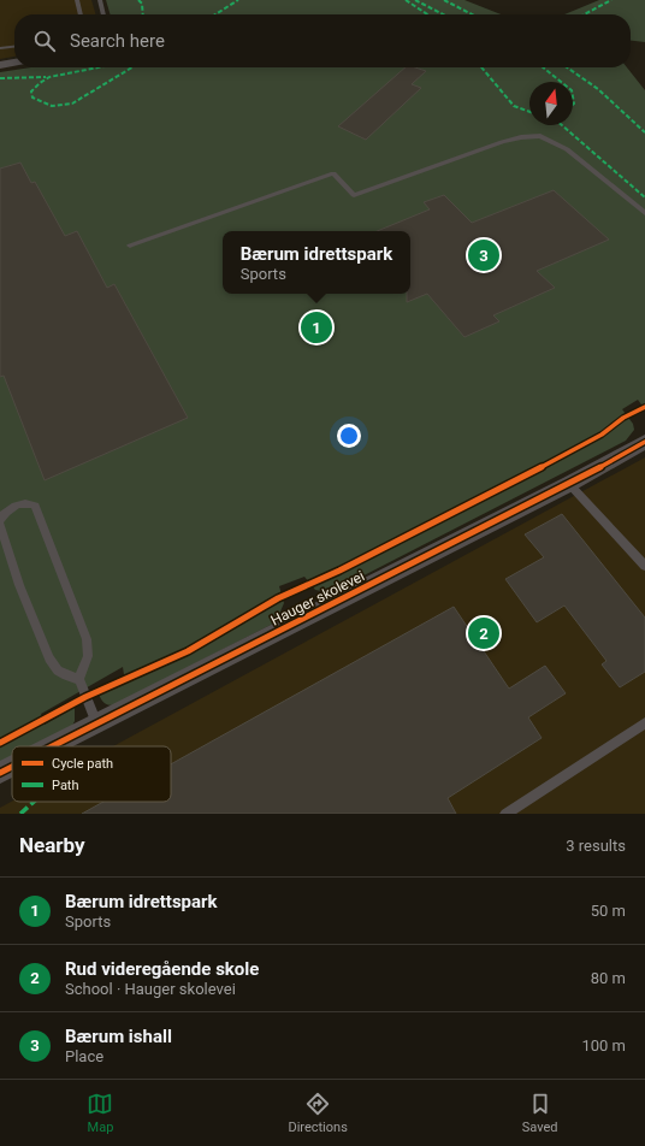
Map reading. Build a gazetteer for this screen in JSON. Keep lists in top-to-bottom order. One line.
{"streets":{"street":["Hauger skolevei"]},"legend":["Cycle path","Path"],"north":"top","page":{"search":"Search here","popup":["Bærum idrettspark","Sports"],"pins":["3","1","2"],"heading":["Nearby","3 results"],"list":[{"mark":"1","name":"Bærum idrettspark","note":"Sports","value":"50 m"},{"mark":"2","name":"Rud videregående skole","note":"School · Hauger skolevei","value":"80 m"},{"mark":"3","name":"Bærum ishall","note":"Place","value":"100 m"}],"nav":["Map","Directions","Saved"]}}
